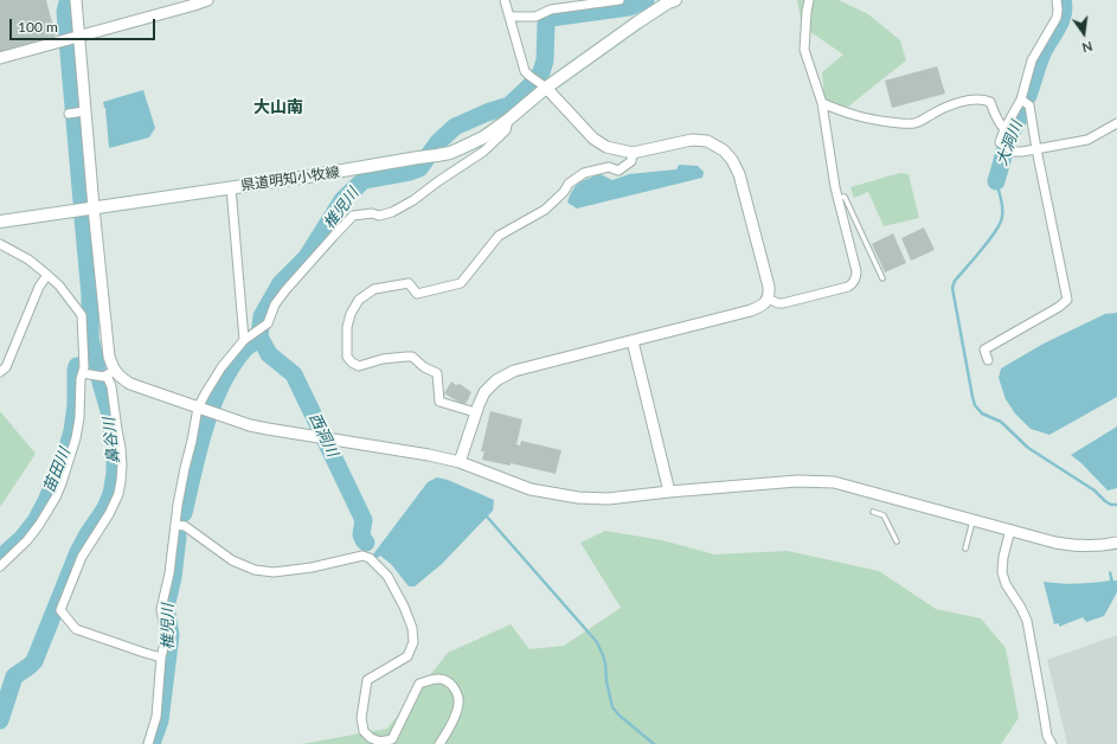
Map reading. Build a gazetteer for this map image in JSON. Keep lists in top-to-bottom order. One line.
{"streets":{"main road":["県道明知小牧線"]},"districts":["大山南"],"water":["大洞川","椎児川","西洞川","鼻谷川","苗田川"],"scale_bar":"100 m","north":"bottom"}
